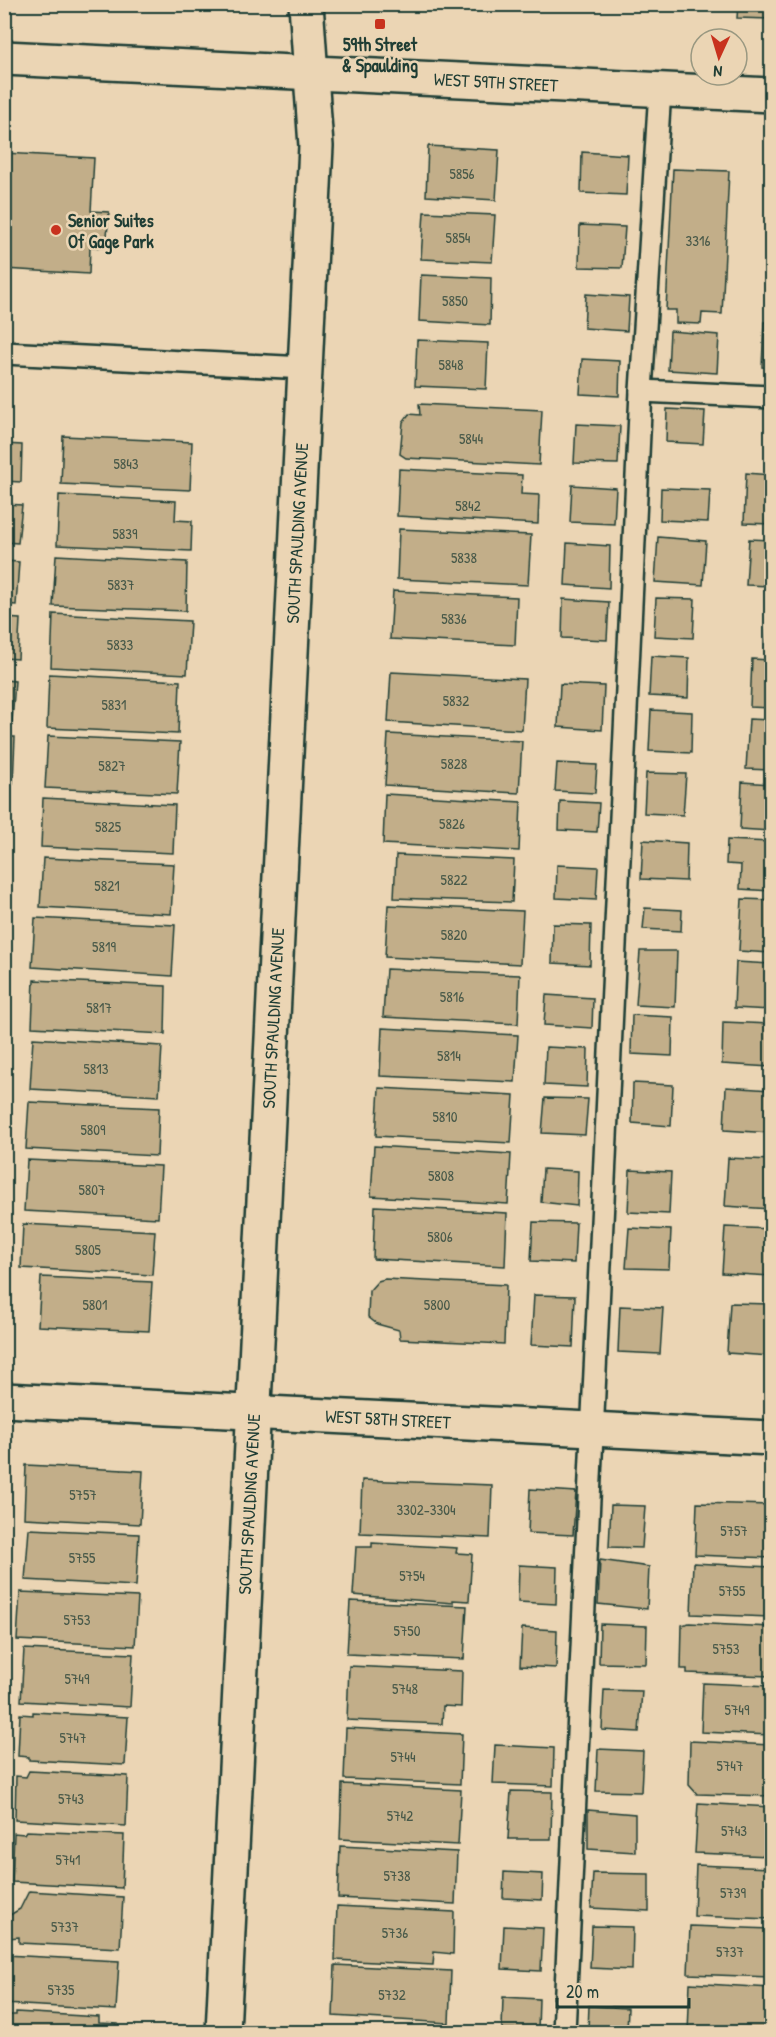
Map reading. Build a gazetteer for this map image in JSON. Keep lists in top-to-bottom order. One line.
{"streets":{"street":["WEST 59TH STREET","SOUTH SPAULDING AVENUE","WEST 58TH STREET"]},"crossings":[["WEST 59TH STREET","SOUTH SPAULDING AVENUE"],["SOUTH SPAULDING AVENUE","WEST 58TH STREET"]],"places":{"transit":["59th Street & Spaulding"],"other":["Senior Suites Of Gage Park"]},"house_numbers":["5856","5854","3316","5850","5848","5844","5843","5842","5839","5838","5837","5836","5833","5832","5831","5828","5827","5826","5825","5822","5821","5820","5819","5816","5817","5814","5813","5810","5809","5808","5807","5806","5805","5801","5800","5757","3302-3304","5757","5755","5754","5755","5753","5750","5753","5749","5748","5749","5747","5744","5747","5743","5742","5743","5741","5738","5739","5737","5736","5737","5735","5732"],"scale_bar":"20 m","north":"bottom"}
